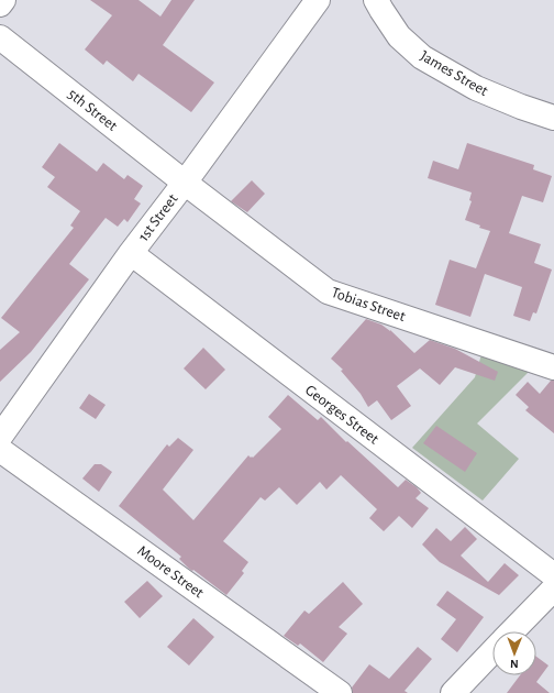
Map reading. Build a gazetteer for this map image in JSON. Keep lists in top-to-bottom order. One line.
{"streets":{"street":["James Street","5th Street","1st Street","Tobias Street","Georges Street","Moore Street"]},"crossings":[["5th Street","1st Street"],["5th Street","Tobias Street"],["1st Street","Tobias Street"],["1st Street","Georges Street"]],"north":"bottom"}
